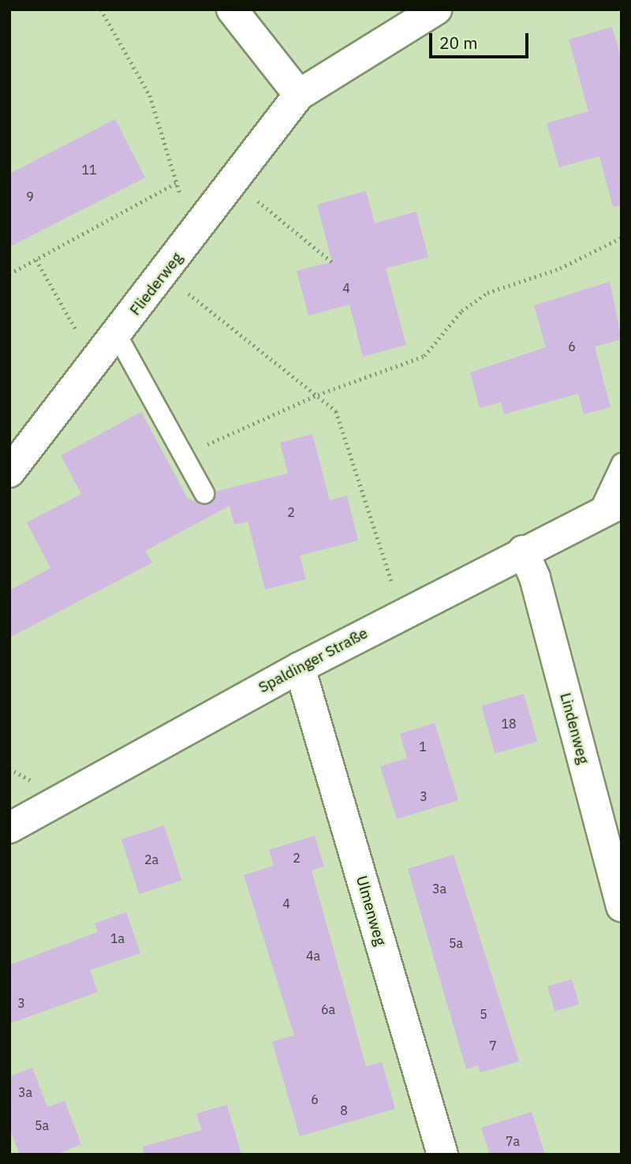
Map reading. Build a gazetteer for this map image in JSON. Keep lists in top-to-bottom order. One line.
{"streets":{"street":["Fliederweg","Spaldinger Straße","Lindenweg","Ulmenweg"]},"crossings":[["Spaldinger Straße","Lindenweg"],["Spaldinger Straße","Ulmenweg"]],"house_numbers":["11","9","4","6","2","18","1","3","2","2a","3a","4","1a","5a","4a","3","6a","5","7","3a","6","8","5a","7a"],"scale_bar":"20 m"}
